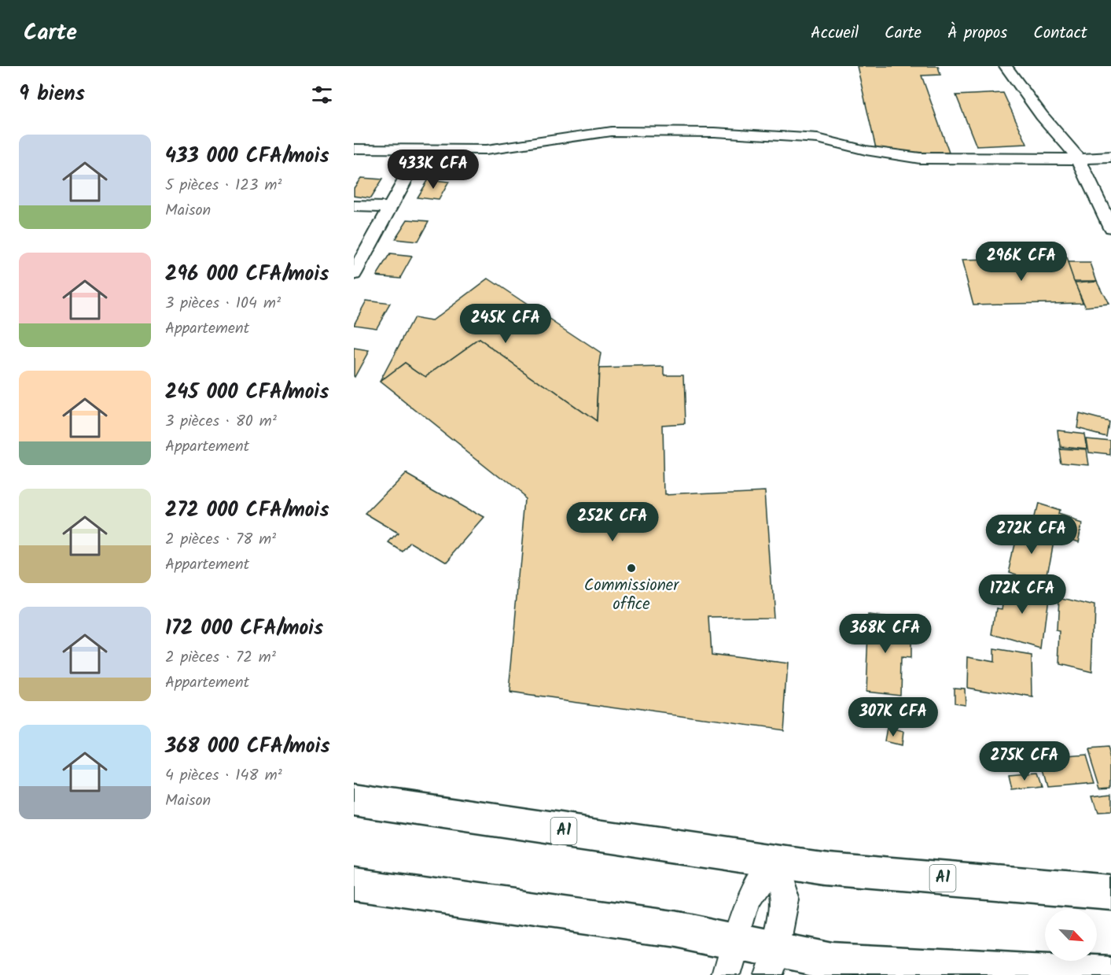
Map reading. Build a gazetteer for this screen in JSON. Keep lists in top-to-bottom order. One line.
{"streets":{"highway":["A1"]},"places":["Commissioner office"],"north":"bottom right","page":{"header":"Carte","nav":["Accueil","Carte","À propos","Contact"],"heading":"9 biens","list":[{"name":"433 000 CFA/mois","note":"5 pièces · 123 m² · Maison"},{"name":"296 000 CFA/mois","note":"3 pièces · 104 m² · Appartement"},{"name":"245 000 CFA/mois","note":"3 pièces · 80 m² · Appartement"},{"name":"272 000 CFA/mois","note":"2 pièces · 78 m² · Appartement"},{"name":"172 000 CFA/mois","note":"2 pièces · 72 m² · Appartement"},{"name":"368 000 CFA/mois","note":"4 pièces · 148 m² · Maison"}],"price":["433K CFA","296K CFA","245K CFA","252K CFA","272K CFA","172K CFA","368K CFA","307K CFA","275K CFA"]}}
